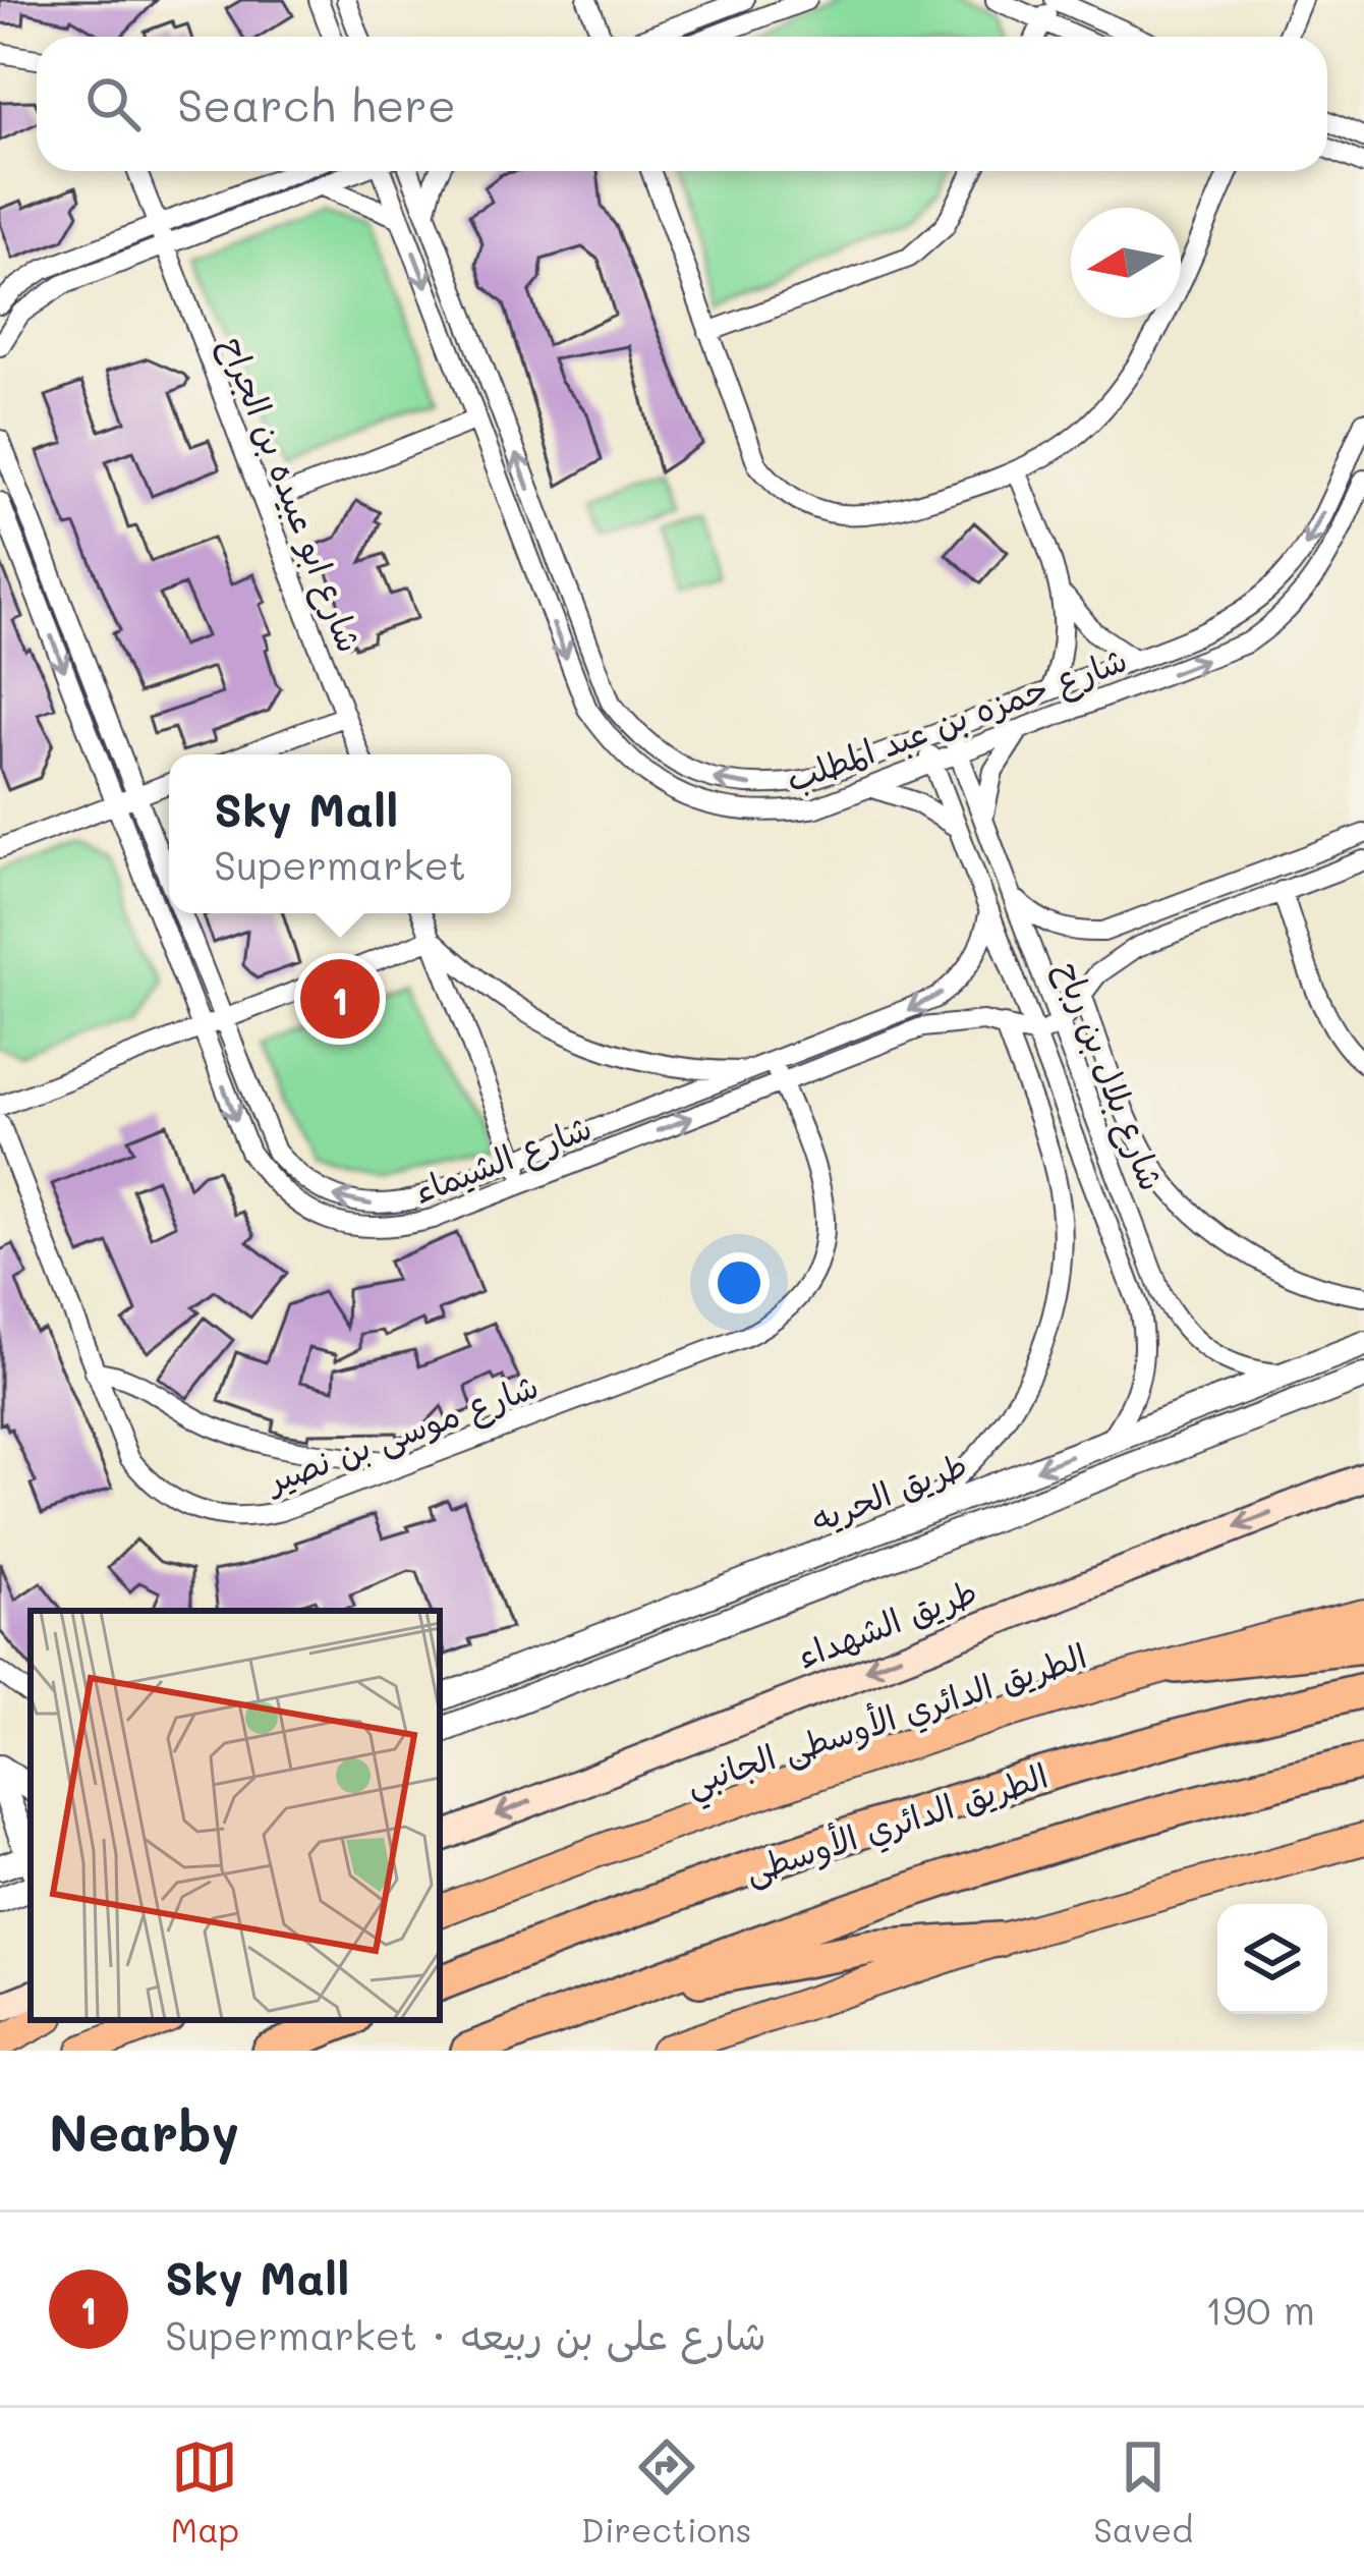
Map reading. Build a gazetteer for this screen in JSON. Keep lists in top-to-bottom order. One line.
{"streets":{"highway":["الطريق الدائري الأوسطى الجانبي","الطريق الدائري الأوسطى"],"main road":["طريق الشهداء"],"street":["شارع ابو عبيده بن الجراح","شارع حمزه بن عبد المطلب","شارع بلال بن رباح","شارع الشيماء","شارع موسى بن نصير","طريق الحريه"]},"crossings":[["شارع حمزه بن عبد المطلب","شارع بلال بن رباح"],["شارع بلال بن رباح","شارع الشيماء"],["شارع بلال بن رباح","طريق الحريه"],["شارع الشيماء","شارع موسى بن نصير"]],"one_way":["طريق الشهداء"],"north":"left","page":{"search":"Search here","popup":["Sky Mall","Supermarket"],"pins":"1","heading":"Nearby","list":[{"mark":"1","name":"Sky Mall","note":"Supermarket · شارع على بن ربيعه","value":"190 m"}],"nav":["Map","Directions","Saved"]}}
